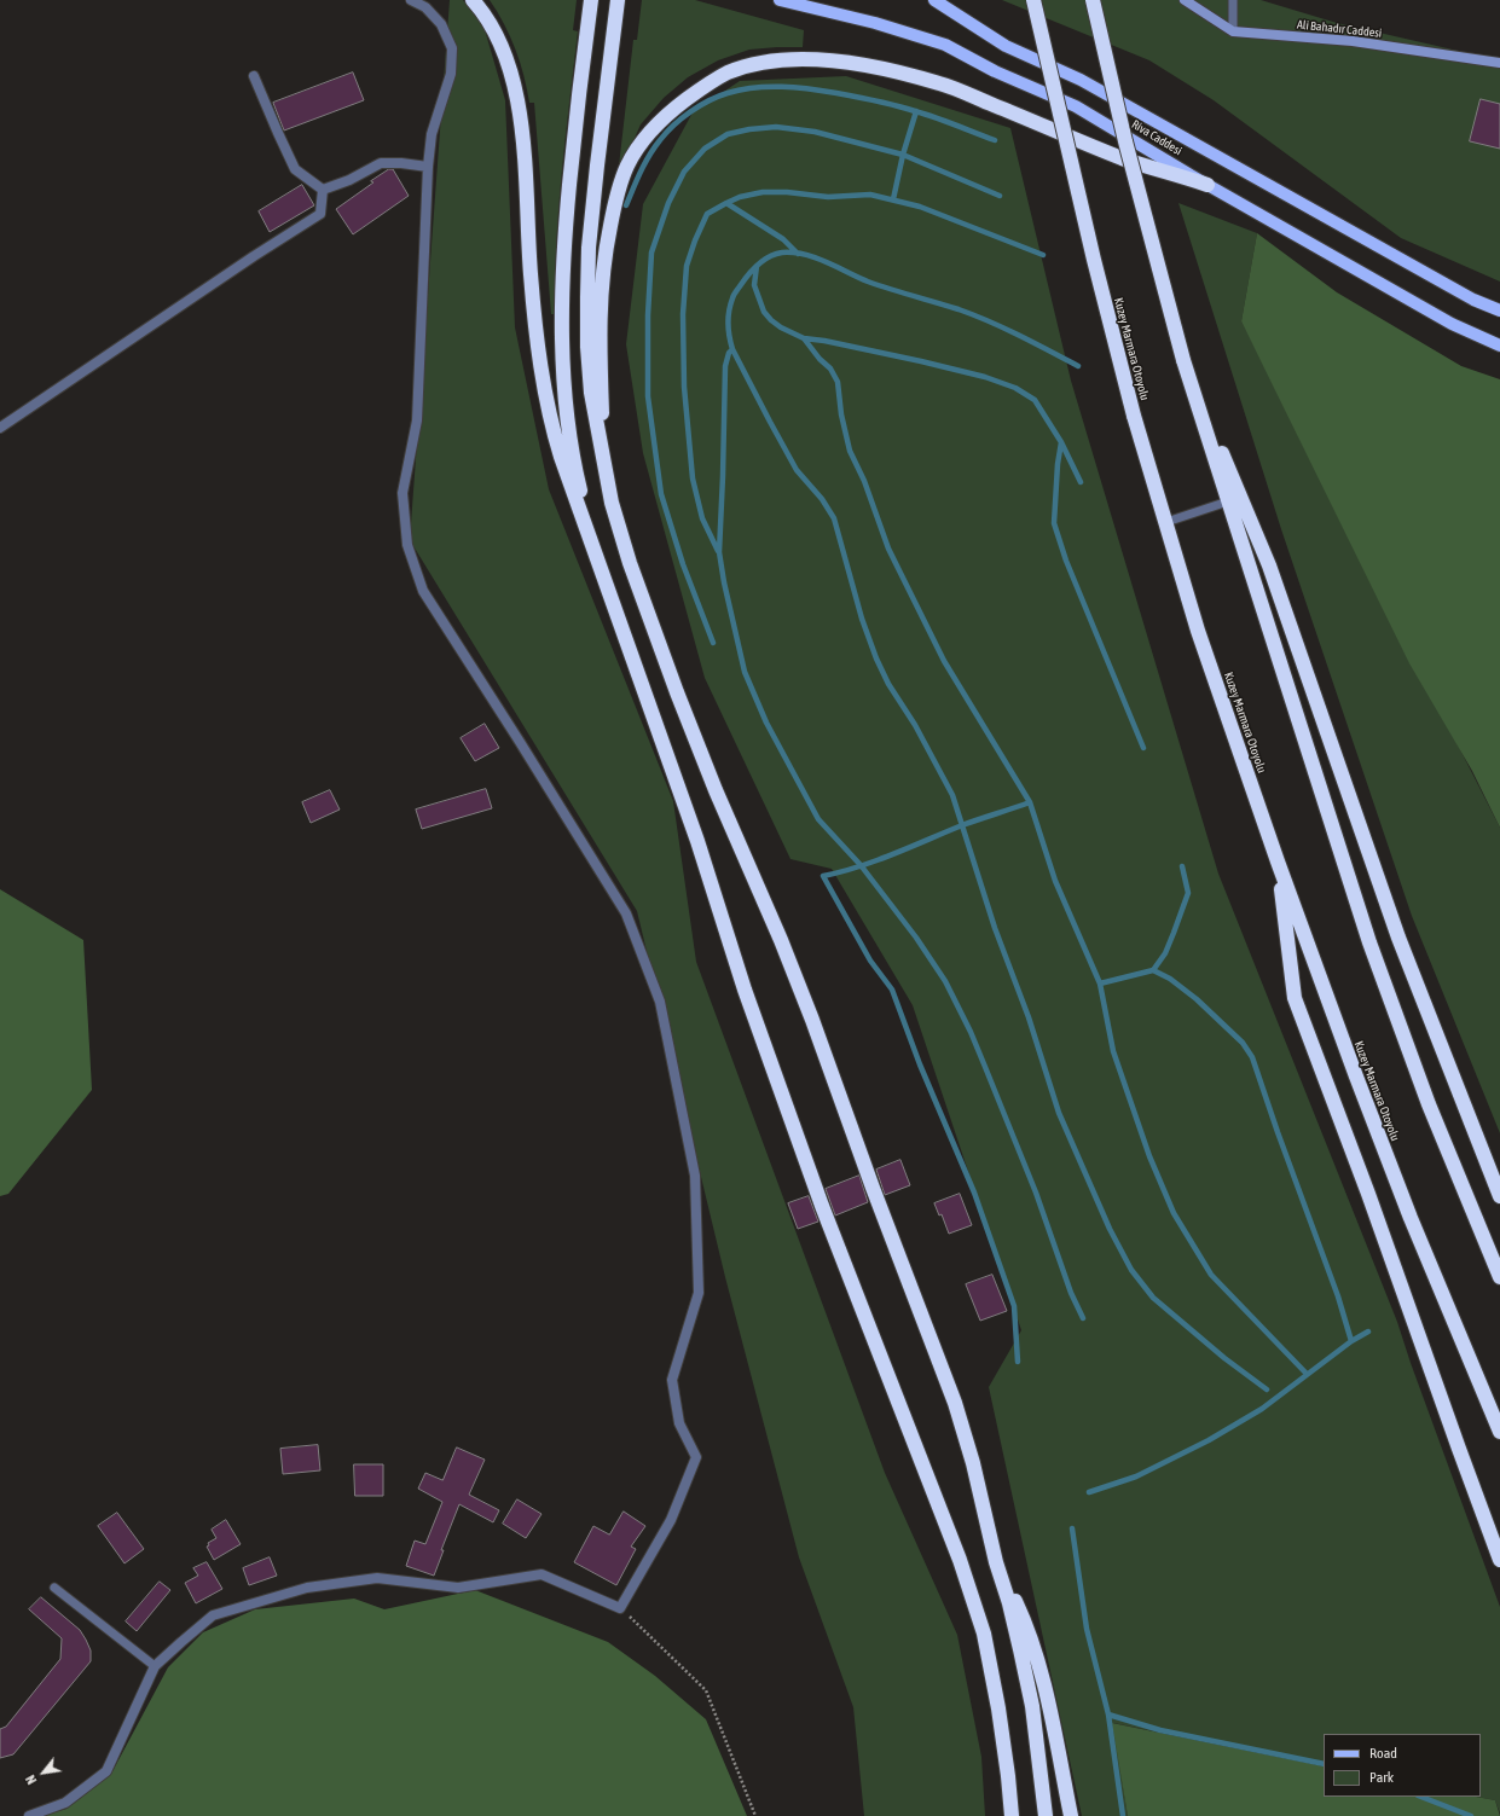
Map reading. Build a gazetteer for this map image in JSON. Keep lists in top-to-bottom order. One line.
{"streets":{"highway":["Kuzey Marmara Otoyolu"],"main road":["Ali Bahadır Caddesi","Riva Caddesi"]},"legend":["Road","Park"],"north":"bottom left"}
